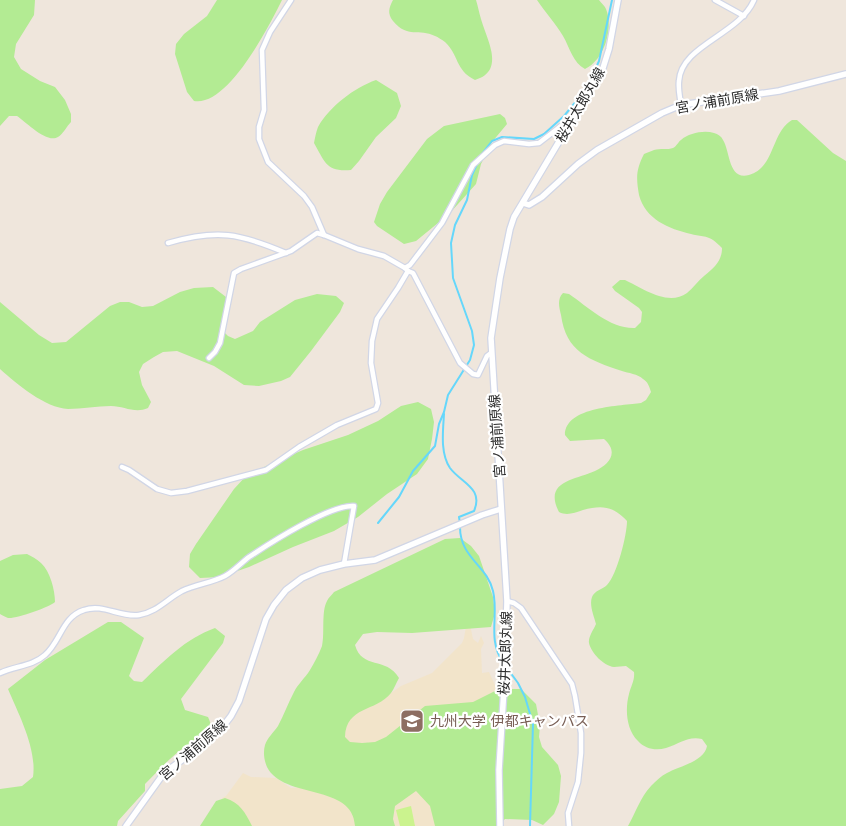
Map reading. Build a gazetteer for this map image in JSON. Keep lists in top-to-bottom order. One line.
{"streets":{"main road":["宮ノ浦前原線","桜井太郎丸線"]},"crossings":[["宮ノ浦前原線","桜井太郎丸線"]],"places":{"school or university":["九州大学 伊都キャンパス"]}}
